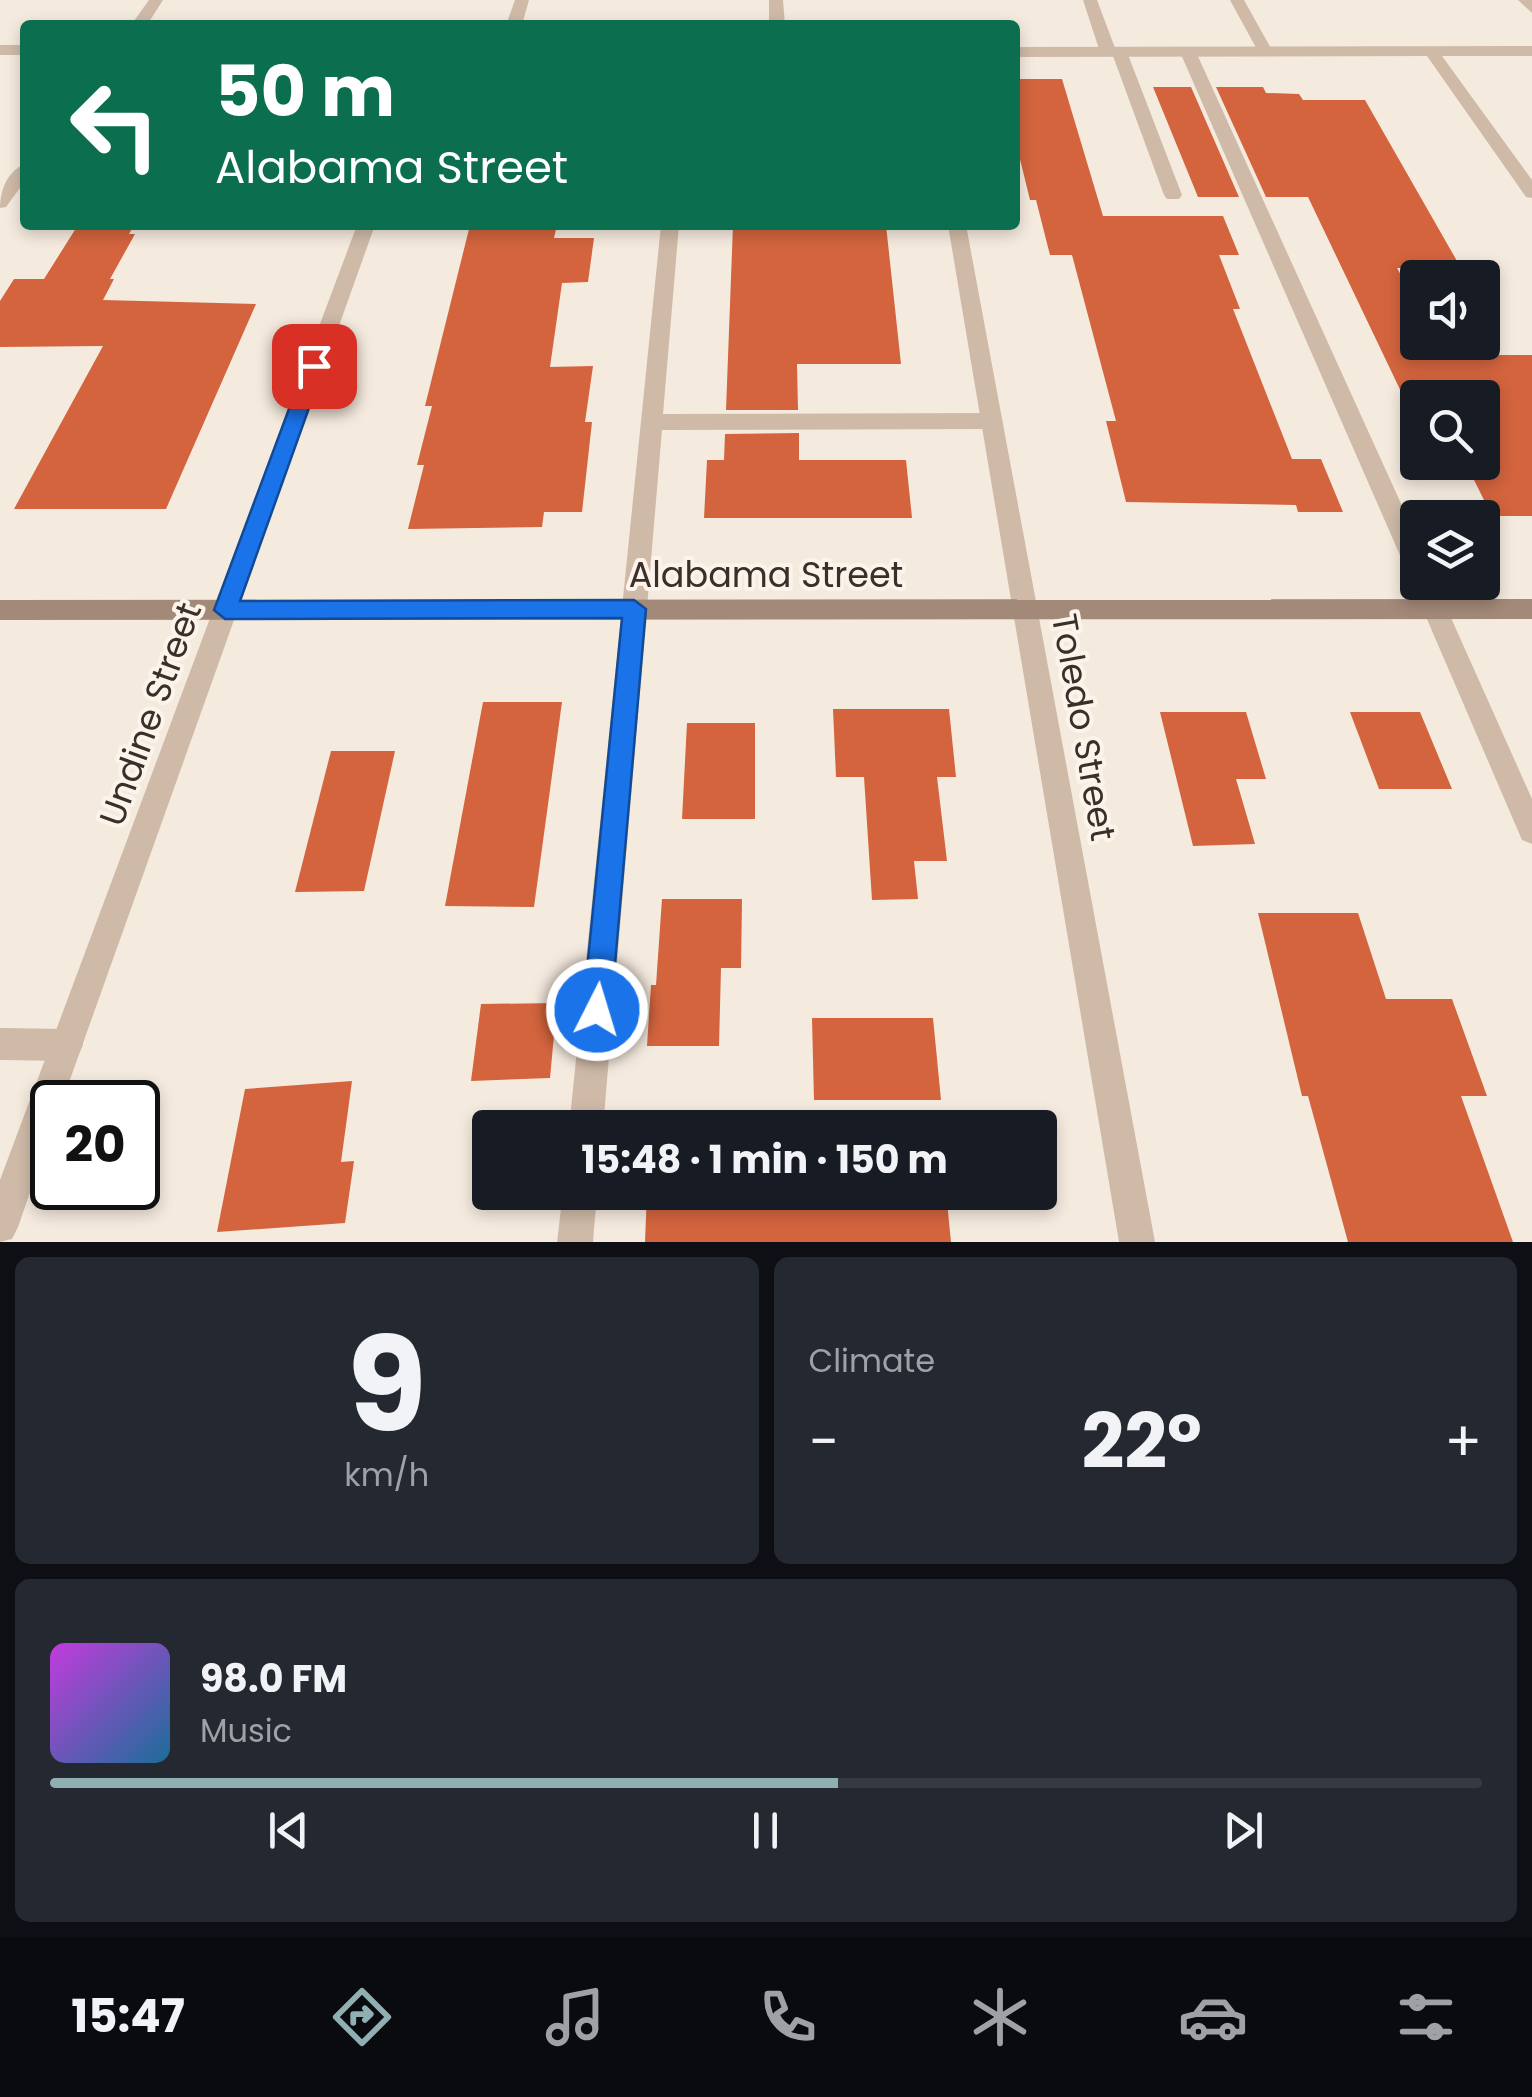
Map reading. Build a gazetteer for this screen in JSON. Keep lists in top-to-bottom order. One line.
{"streets":{"main road":["Alabama Street"],"street":["Undine Street","Toledo Street"]},"crossings":[["Alabama Street","Undine Street"],["Alabama Street","Toledo Street"]],"page":{"turn":["50 m","Alabama Street"],"limit":"20","trip":"15:48 · 1 min · 150 m","tile":[["9","km/h"],"Climate"],"heat":["−","22°","+"],"song":["98.0 FM","Music"],"tabs":"15:47"}}
